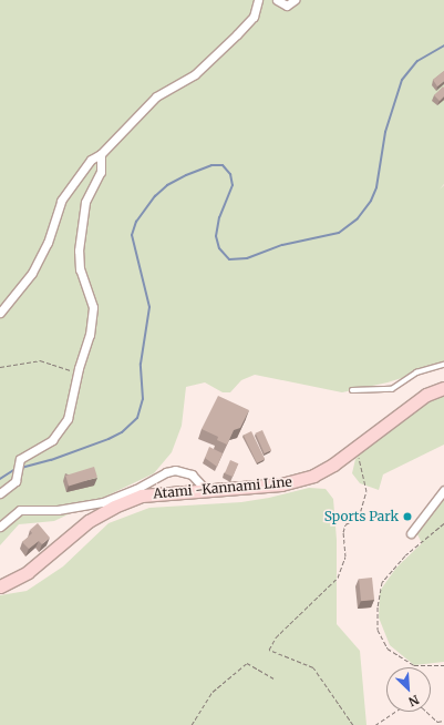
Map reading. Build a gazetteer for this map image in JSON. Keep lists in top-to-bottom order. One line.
{"streets":{"main road":["Atami -Kannami Line"]},"places":["Sports Park"],"north":"bottom right"}
